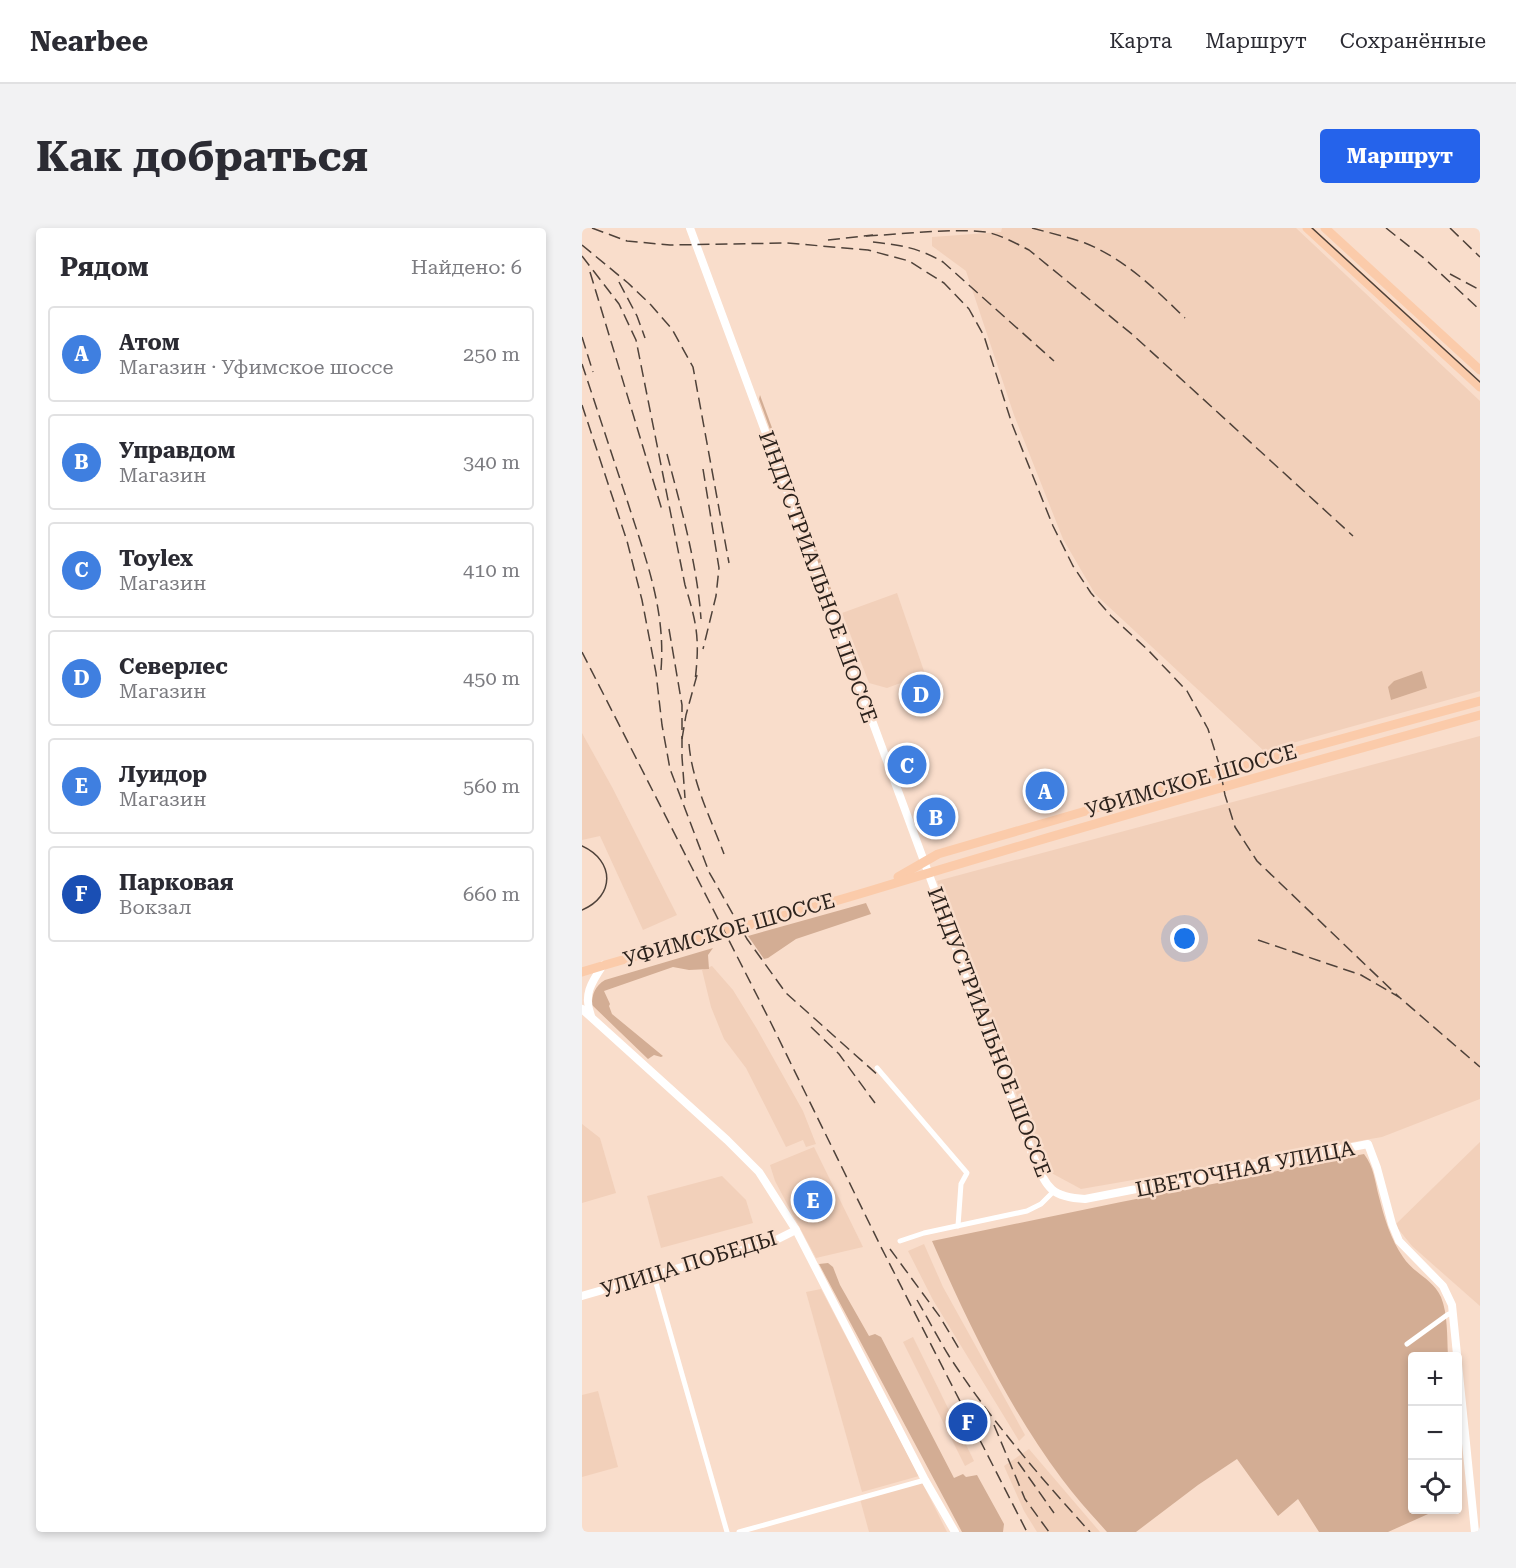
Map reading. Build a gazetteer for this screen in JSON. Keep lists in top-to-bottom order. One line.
{"streets":{"main road":["УФИМСКОЕ ШОССЕ"],"street":["ИНДУСТРИАЛЬНОЕ ШОССЕ","ЦВЕТОЧНАЯ УЛИЦА","УЛИЦА ПОБЕДЫ"]},"crossings":[["ИНДУСТРИАЛЬНОЕ ШОССЕ","УФИМСКОЕ ШОССЕ"],["ИНДУСТРИАЛЬНОЕ ШОССЕ","ЦВЕТОЧНАЯ УЛИЦА"]],"page":{"header":"Nearbee","nav":["Карта","Маршрут","Сохранённые"],"buttons":"Маршрут","title":"Как добраться","heading":["Рядом","Найдено: 6"],"list":[{"mark":"A","name":"Атом","note":"Магазин · Уфимское шоссе","value":"250 m"},{"mark":"B","name":"Управдом","note":"Магазин","value":"340 m"},{"mark":"C","name":"Toylex","note":"Магазин","value":"410 m"},{"mark":"D","name":"Северлес","note":"Магазин","value":"450 m"},{"mark":"E","name":"Луидор","note":"Магазин","value":"560 m"},{"mark":"F","name":"Парковая","note":"Вокзал","value":"660 m"}],"pins":["D","C","A","B","E","F"],"map_buttons":["+","−"]}}
